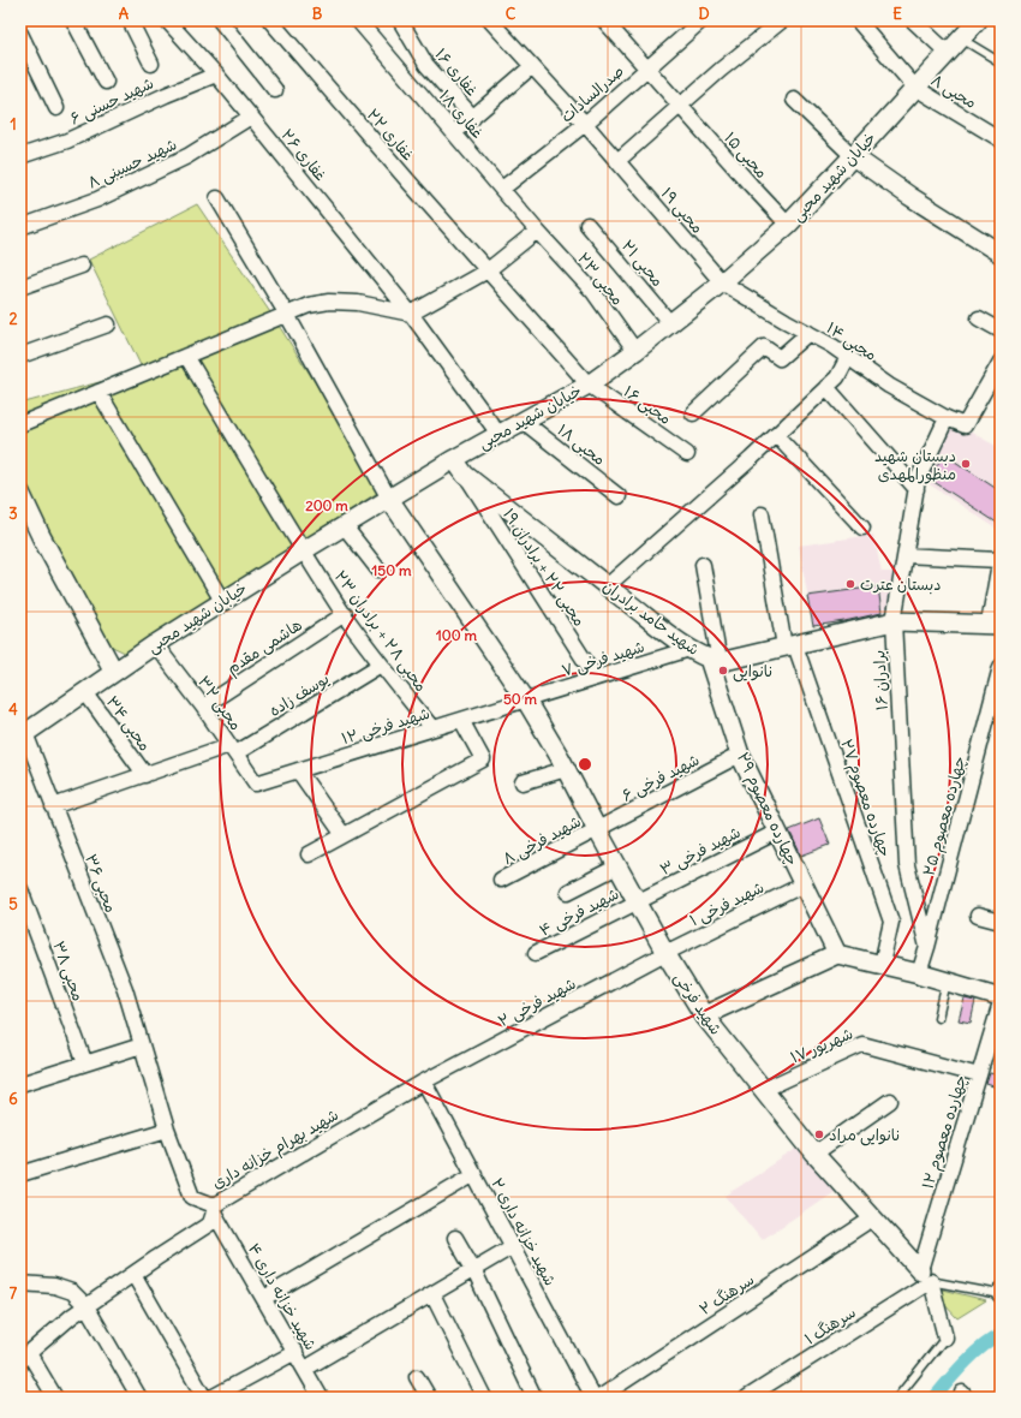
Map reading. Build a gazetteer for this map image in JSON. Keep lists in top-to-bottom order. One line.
{"streets":{"street":["غفاری ۱۶","محبی ۸","صدرالسادات","شهید حسنی ۶","غفاری ۱۸","غفاری ۲۲","غفاری ۲۶","محبی ۱۵","شهید حسینی ۸","خیابان شهید محبی","محبی ۱۹","محبی ۲۱","محبی ۲۳","محبی ۱۴","محبی ۱۶","محبی ۱۸","محبی ۲۲ + برادران ۱۹","شهید حامد برادران","محبی ۲۸ + برادران ۲۳","هاشمی مقدم","شهید فرخی ۷","برادران ۱۶","یوسف زاده","محبی ۳۲","محبی ۳۴","شهید فرخی ۱۲","شهید فرخی ۶","چهارده معصوم ۲۷","چهارده معصوم ۲۹","چهارده معصوم ۲۵","شهید فرخی ۸","شهید فرخی ۳","محبی ۳۶","شهید فرخی ۱","شهید فرخی ۴","محبی ۳۸","شهید فرخی ۲","شهید فرخی","۱۷ شهریور","چهارده معصوم ۱۲","شهید بهرام خزانه داری","شهید خزانه داری ۲","سرهنگ ۲","شهید خزانه داری ۴","سرهنگ ۱"]},"crossings":[["محبی ۸","خیابان شهید محبی"],["صدرالسادات","غفاری ۱۸"],["صدرالسادات","محبی ۱۵"],["صدرالسادات","محبی ۱۹"],["شهید حسنی ۶","غفاری ۲۶"],["غفاری ۱۸","محبی ۲۳"],["غفاری ۲۲","خیابان شهید محبی"],["غفاری ۲۲","محبی ۱۶"],["غفاری ۲۶","شهید حسینی ۸"],["غفاری ۲۶","خیابان شهید محبی"],["محبی ۱۵","خیابان شهید محبی"],["خیابان شهید محبی","محبی ۱۹"],["خیابان شهید محبی","محبی ۲۱"],["خیابان شهید محبی","محبی ۲۳"],["خیابان شهید محبی","محبی ۱۴"],["خیابان شهید محبی","محبی ۱۶"],["خیابان شهید محبی","محبی ۱۸"],["خیابان شهید محبی","شهید حامد برادران"],["خیابان شهید محبی","محبی ۲۸ + برادران ۲۳"],["خیابان شهید محبی","محبی ۳۲"],["خیابان شهید محبی","محبی ۳۴"],["خیابان شهید محبی","محبی ۳۶"],["خیابان شهید محبی","شهید فرخی"],["محبی ۱۹","محبی ۱۴"],["محبی ۱۴","برادران ۱۶"],["محبی ۲۲ + برادران ۱۹","شهید حامد برادران"],["محبی ۲۲ + برادران ۱۹","شهید فرخی ۷"],["شهید حامد برادران","شهید فرخی ۷"],["شهید حامد برادران","چهارده معصوم ۲۹"],["محبی ۲۸ + برادران ۲۳","هاشمی مقدم"],["محبی ۲۸ + برادران ۲۳","یوسف زاده"],["محبی ۲۸ + برادران ۲۳","شهید فرخی ۱۲"],["هاشمی مقدم","محبی ۳۲"],["شهید فرخی ۷","شهید فرخی ۱۲"],["شهید فرخی ۷","شهید فرخی"],["برادران ۱۶","چهارده معصوم ۲۵"],["یوسف زاده","محبی ۳۲"],["یوسف زاده","محبی ۳۴"],["یوسف زاده","محبی ۳۶"],["محبی ۳۲","شهید فرخی ۱۲"],["شهید فرخی ۱۲","شهید فرخی"],["شهید فرخی ۶","چهارده معصوم ۲۹"],["شهید فرخی ۶","شهید فرخی ۸"],["شهید فرخی ۶","شهید فرخی"],["چهارده معصوم ۲۹","شهید فرخی ۳"],["چهارده معصوم ۲۹","شهید فرخی ۱"],["شهید فرخی ۸","شهید فرخی"],["شهید فرخی ۳","شهید فرخی ۴"],["شهید فرخی ۳","شهید فرخی"],["محبی ۳۶","شهید بهرام خزانه داری"],["محبی ۳۶","شهید خزانه داری ۴"],["شهید فرخی ۱","شهید فرخی ۲"],["شهید فرخی ۱","شهید فرخی"],["شهید فرخی ۴","شهید فرخی"],["شهید فرخی ۲","شهید فرخی"],["شهید فرخی ۲","شهید بهرام خزانه داری"],["شهید فرخی ۲","شهید خزانه داری ۲"],["شهید فرخی","۱۷ شهریور"],["شهید فرخی","چهارده معصوم ۱۲"],["شهید فرخی","سرهنگ ۲"],["شهید فرخی","سرهنگ ۱"],["۱۷ شهریور","چهارده معصوم ۱۲"],["چهارده معصوم ۱۲","سرهنگ ۱"],["شهید بهرام خزانه داری","شهید خزانه داری ۲"],["شهید بهرام خزانه داری","شهید خزانه داری ۴"]],"places":["دبستان شهید منظورالمهدی","دبستان عترت","نانوایی","نانوایی مراد"],"grid":{"columns":["A","B","C","D","E"],"rows":["1","2","3","4","5","6","7"]},"rings":["200 m","150 m","100 m","50 m"]}
